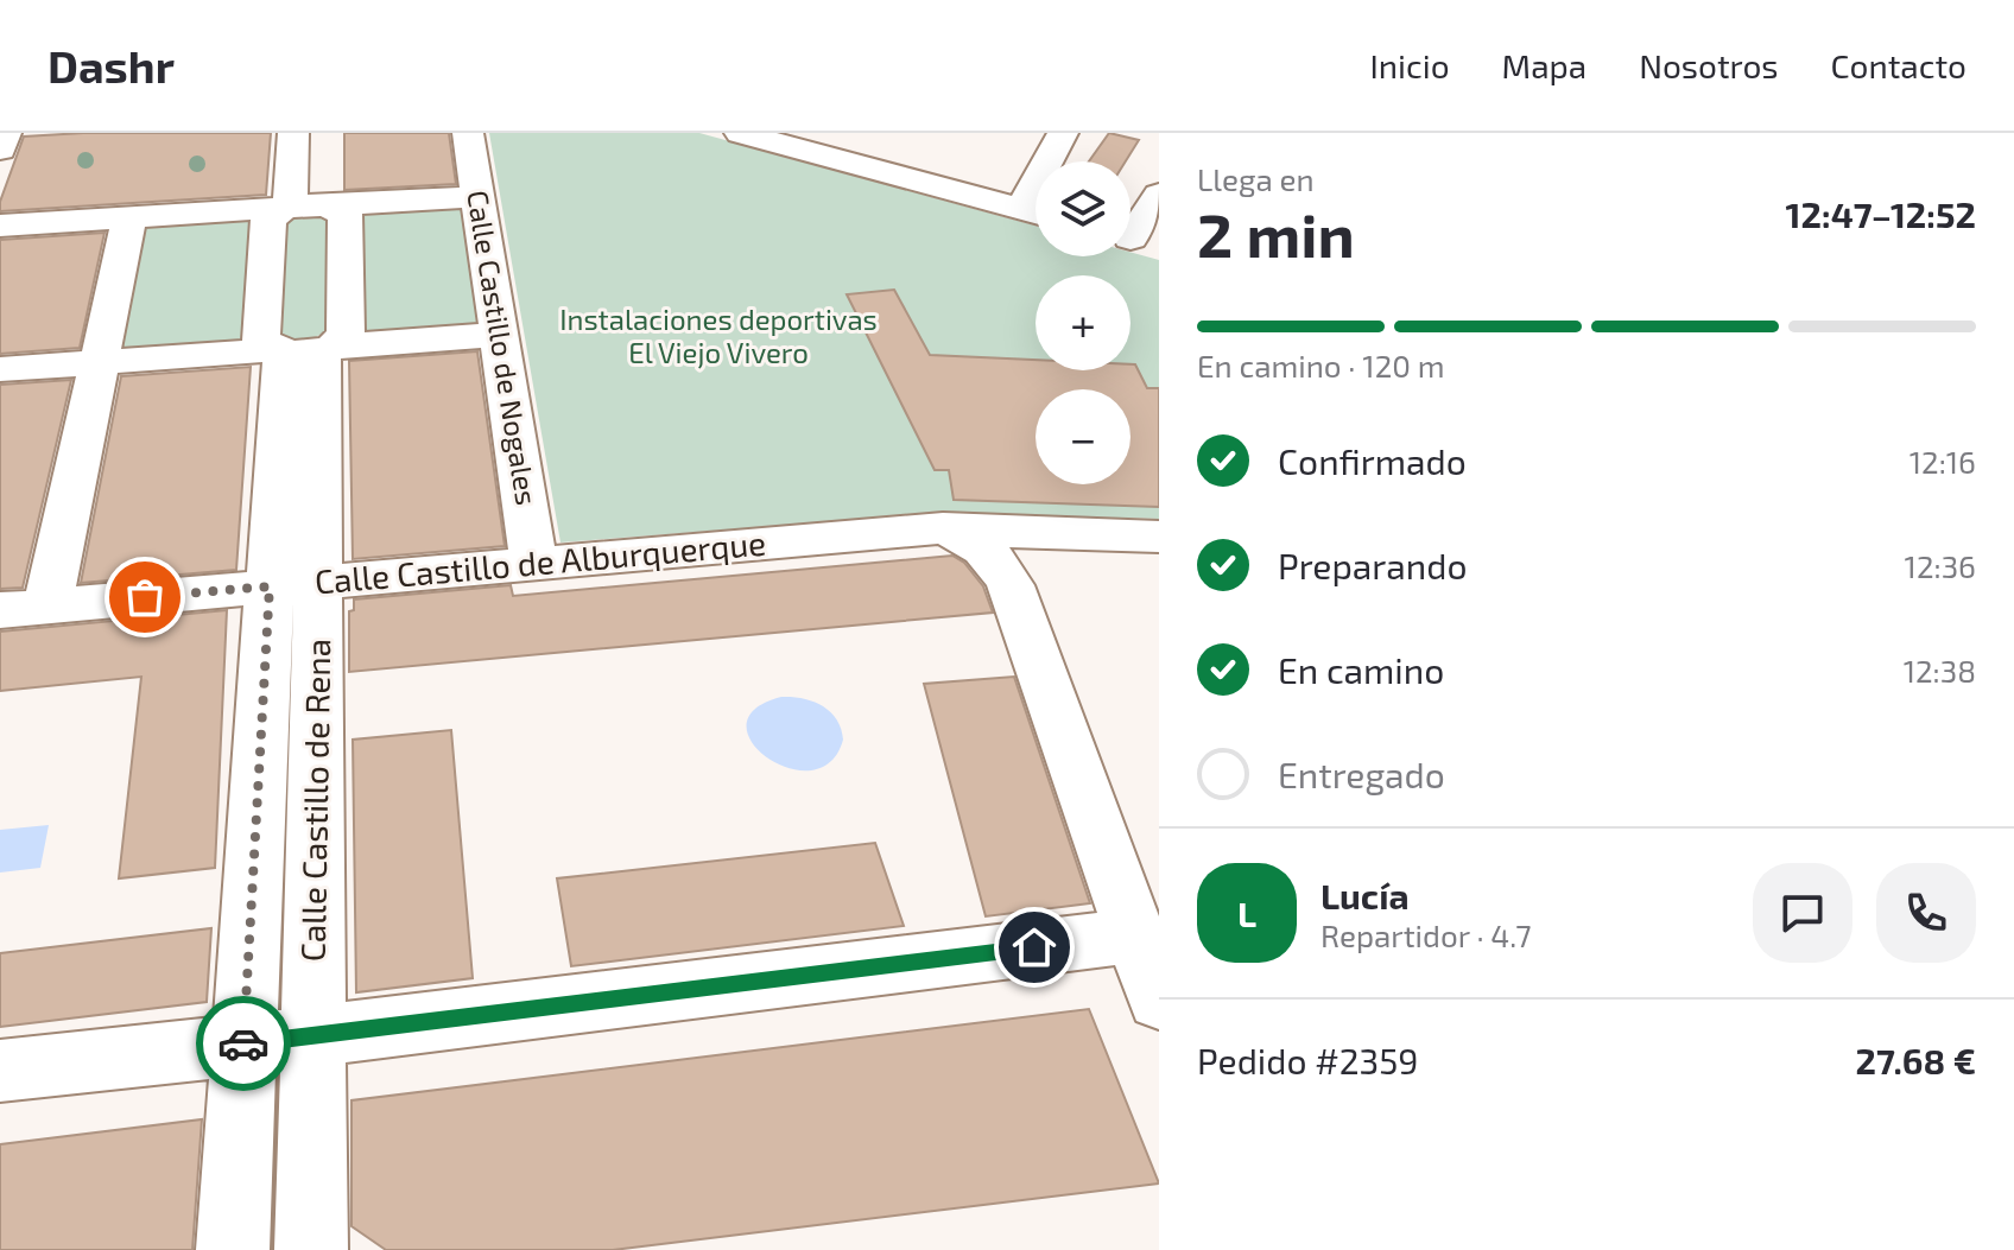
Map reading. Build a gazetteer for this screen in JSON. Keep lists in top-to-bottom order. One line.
{"streets":{"street":["Calle Castillo de Nogales","Calle Castillo de Alburquerque","Calle Castillo de Rena"]},"crossings":[["Calle Castillo de Nogales","Calle Castillo de Alburquerque"],["Calle Castillo de Alburquerque","Calle Castillo de Rena"]],"parks":["Instalaciones deportivas El Viejo Vivero"],"page":{"header":"Dashr","nav":["Inicio","Mapa","Nosotros","Contacto"],"heading":["2 min","Llega en","12:47–12:52"],"panel":["Lucía","Repartidor · 4.7","Pedido #2359","27.68 €"],"map_buttons":["+","−"],"bar":"En camino · 120 m","list":[["Confirmado","12:16"],["Preparando","12:36"],["En camino","12:38"],"Entregado"],"round":"L"}}
